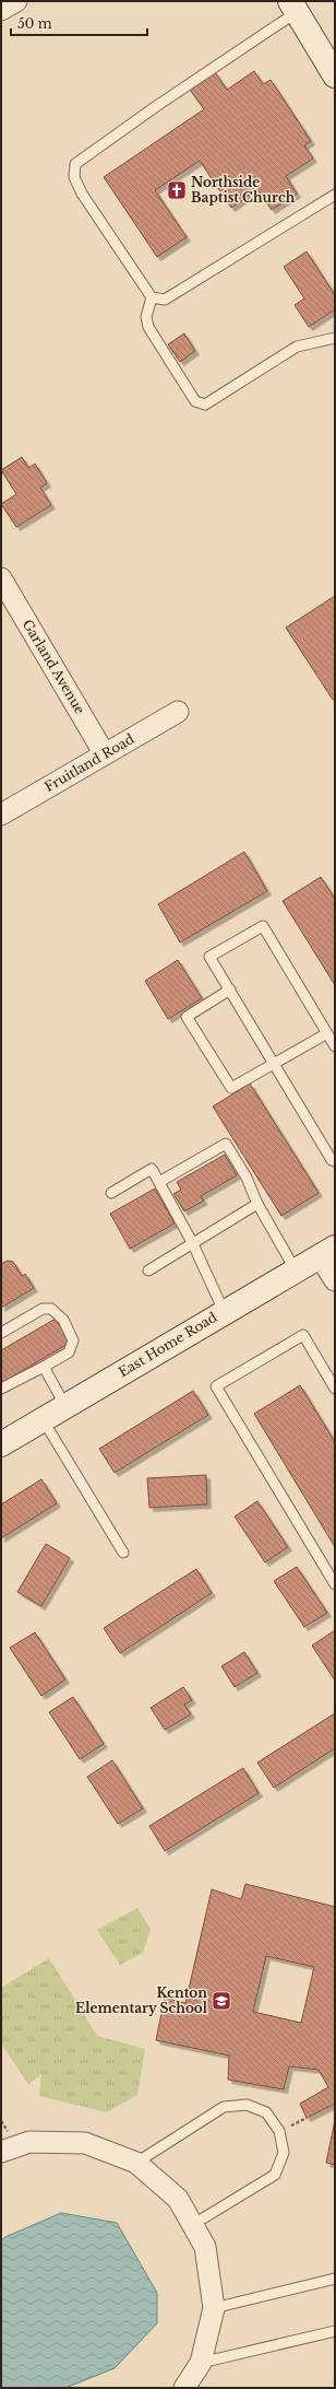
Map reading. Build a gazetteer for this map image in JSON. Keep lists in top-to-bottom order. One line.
{"streets":{"street":["Garland Avenue","Fruitland Road","East Home Road"]},"crossings":[["Garland Avenue","Fruitland Road"]],"places":{"church":["Northside Baptist Church"],"school or university":["Kenton Elementary School"]},"scale_bar":"50 m"}
